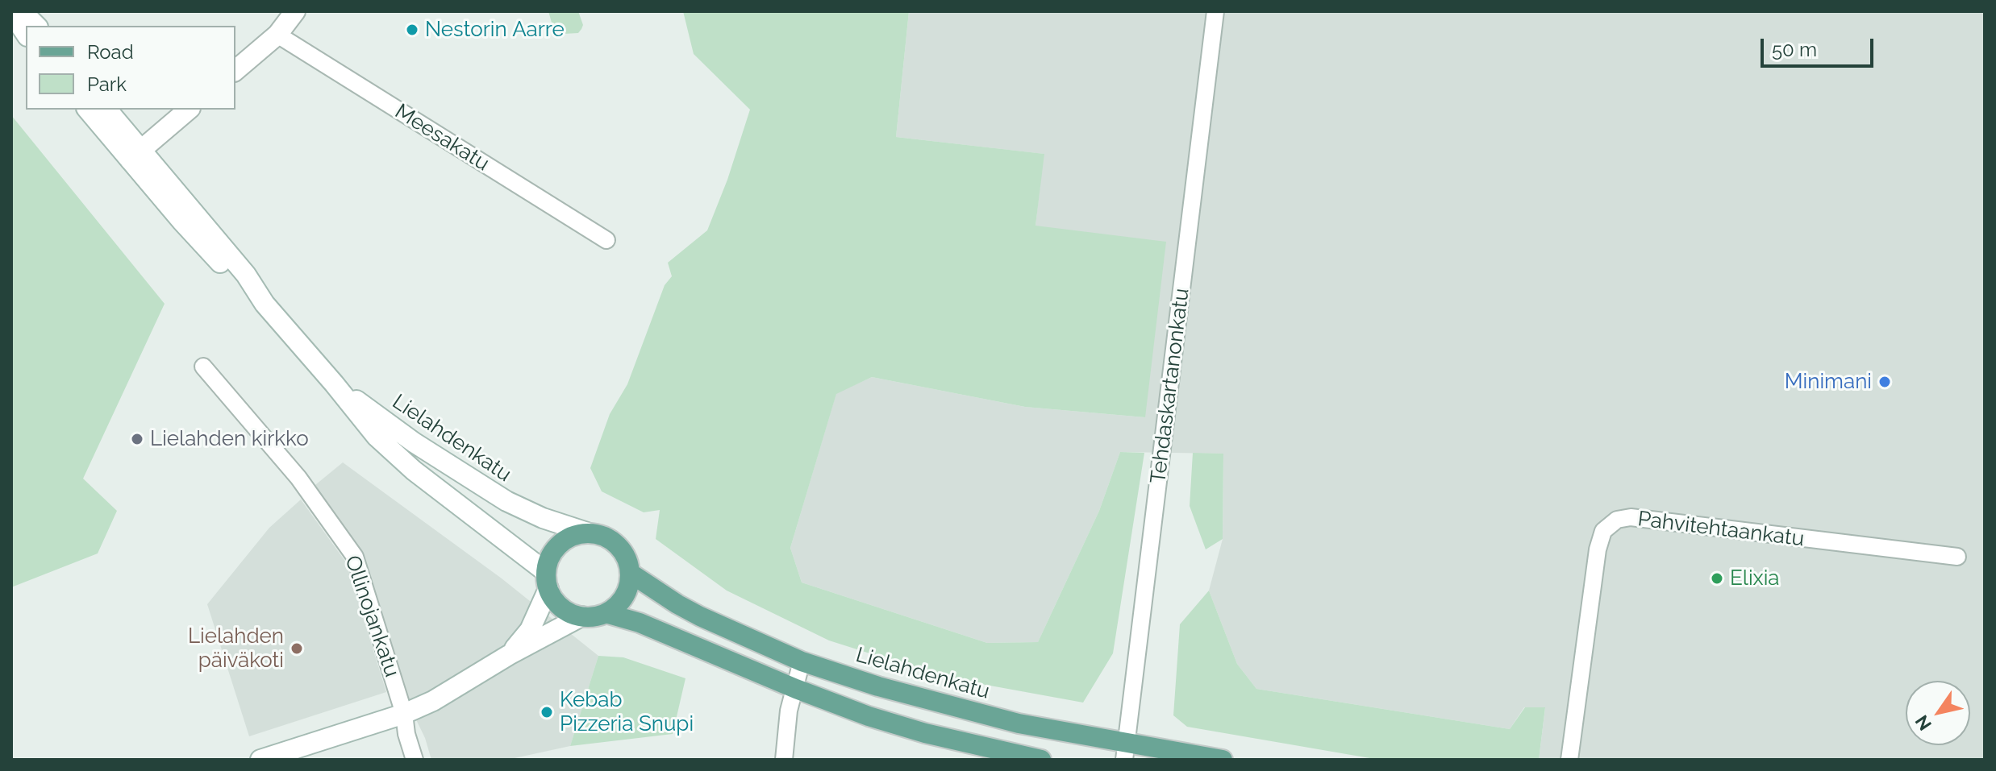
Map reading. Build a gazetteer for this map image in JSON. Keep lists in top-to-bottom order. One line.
{"streets":{"main road":["Lielahdenkatu"],"street":["Meesakatu","Tehdaskartanonkatu","Pahvitehtaankatu","Ollinojankatu"]},"crossings":[["Tehdaskartanonkatu","Lielahdenkatu"]],"places":["Nestorin Aarre","Minimani","Lielahden kirkko","Elixia","Lielahden päiväkoti","Kebab Pizzeria Snupi"],"legend":["Road","Park"],"scale_bar":"50 m","north":"bottom left"}
